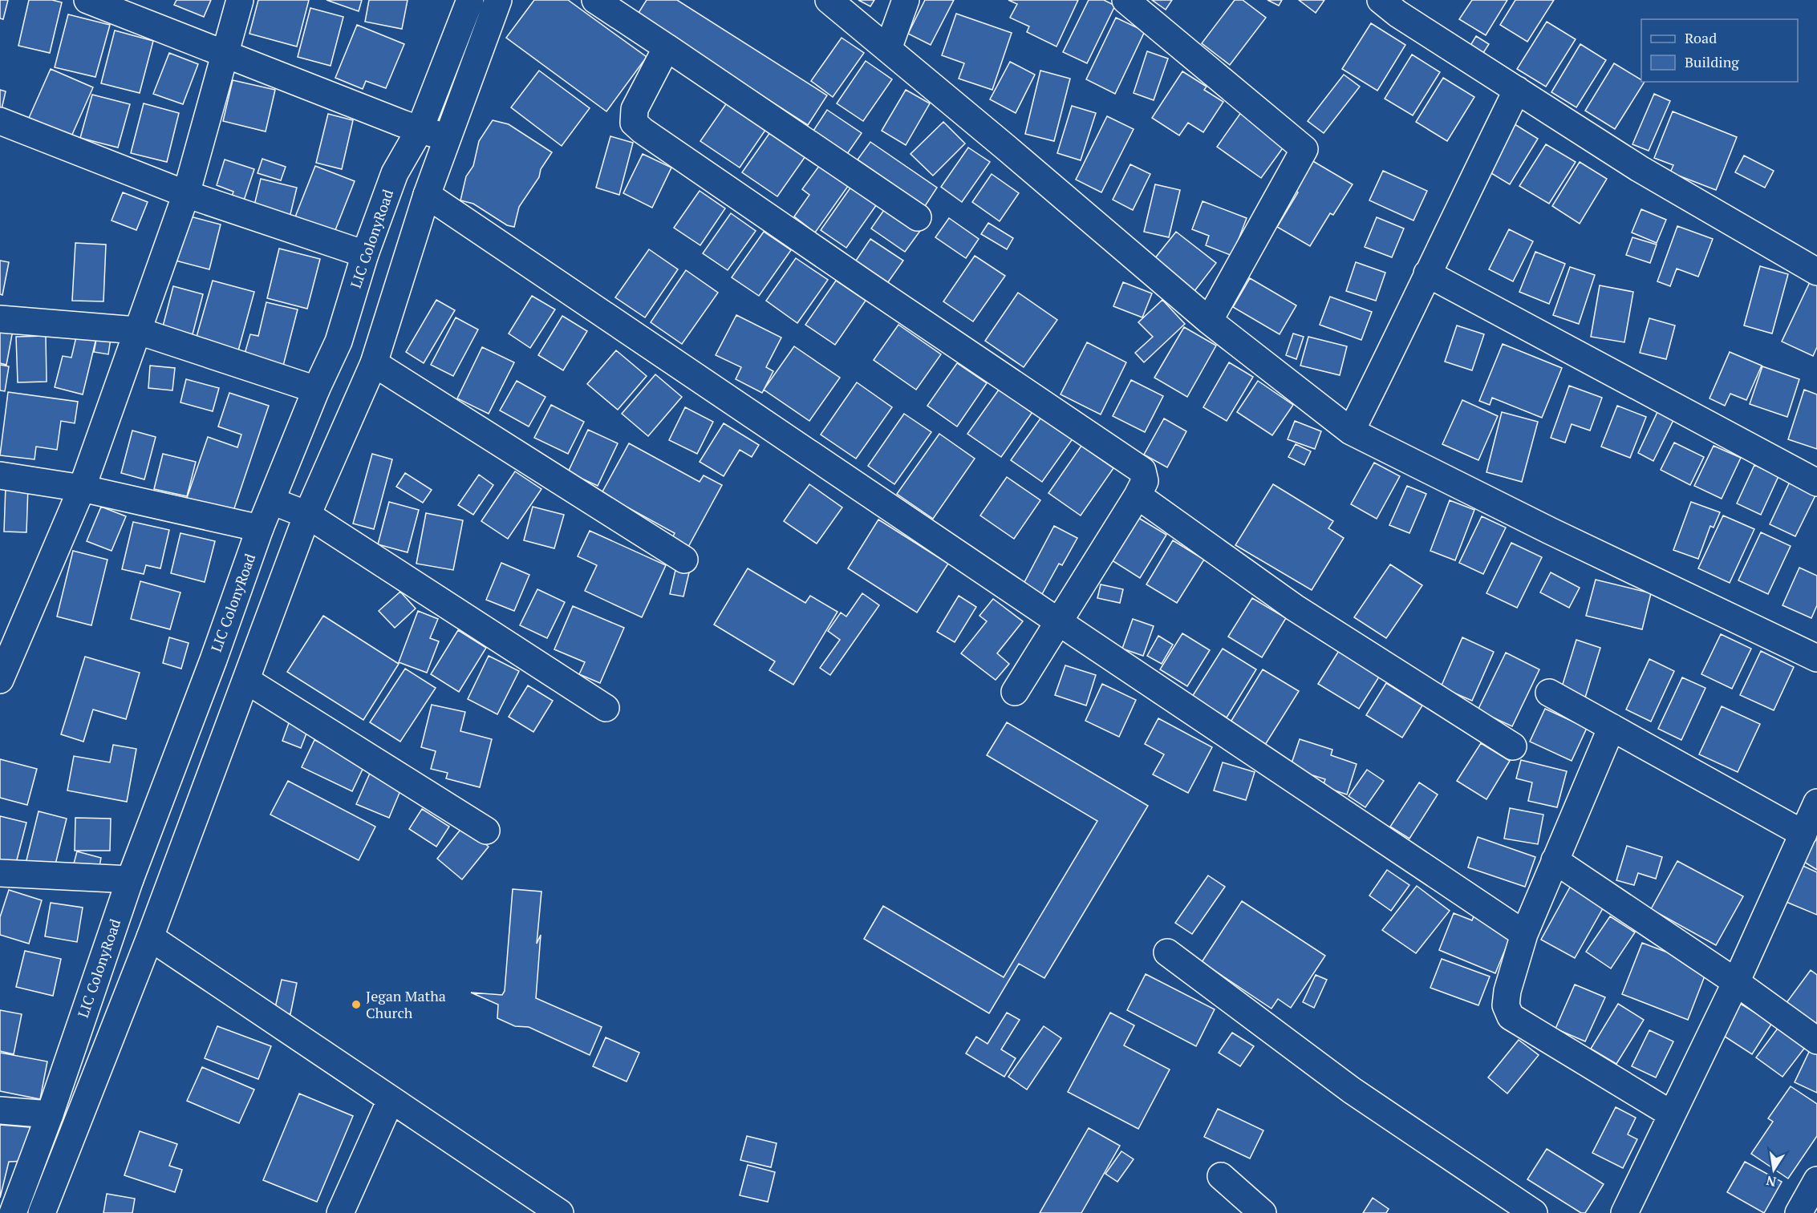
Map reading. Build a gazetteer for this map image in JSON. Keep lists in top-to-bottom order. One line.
{"streets":{"street":["LIC ColonyRoad"]},"places":["Jegan Matha Church"],"legend":["Road","Building"],"north":"bottom"}
